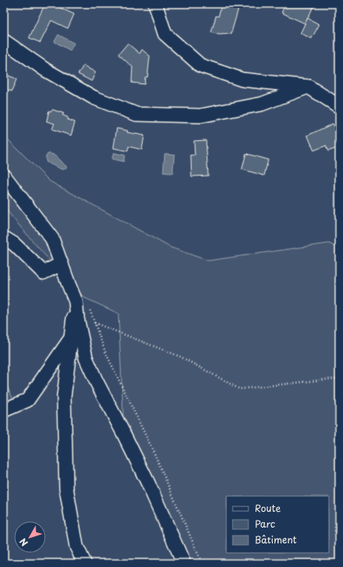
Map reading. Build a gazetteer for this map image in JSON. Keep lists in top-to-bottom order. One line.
{"legend":["Route","Parc","Bâtiment"],"north":"bottom left"}
